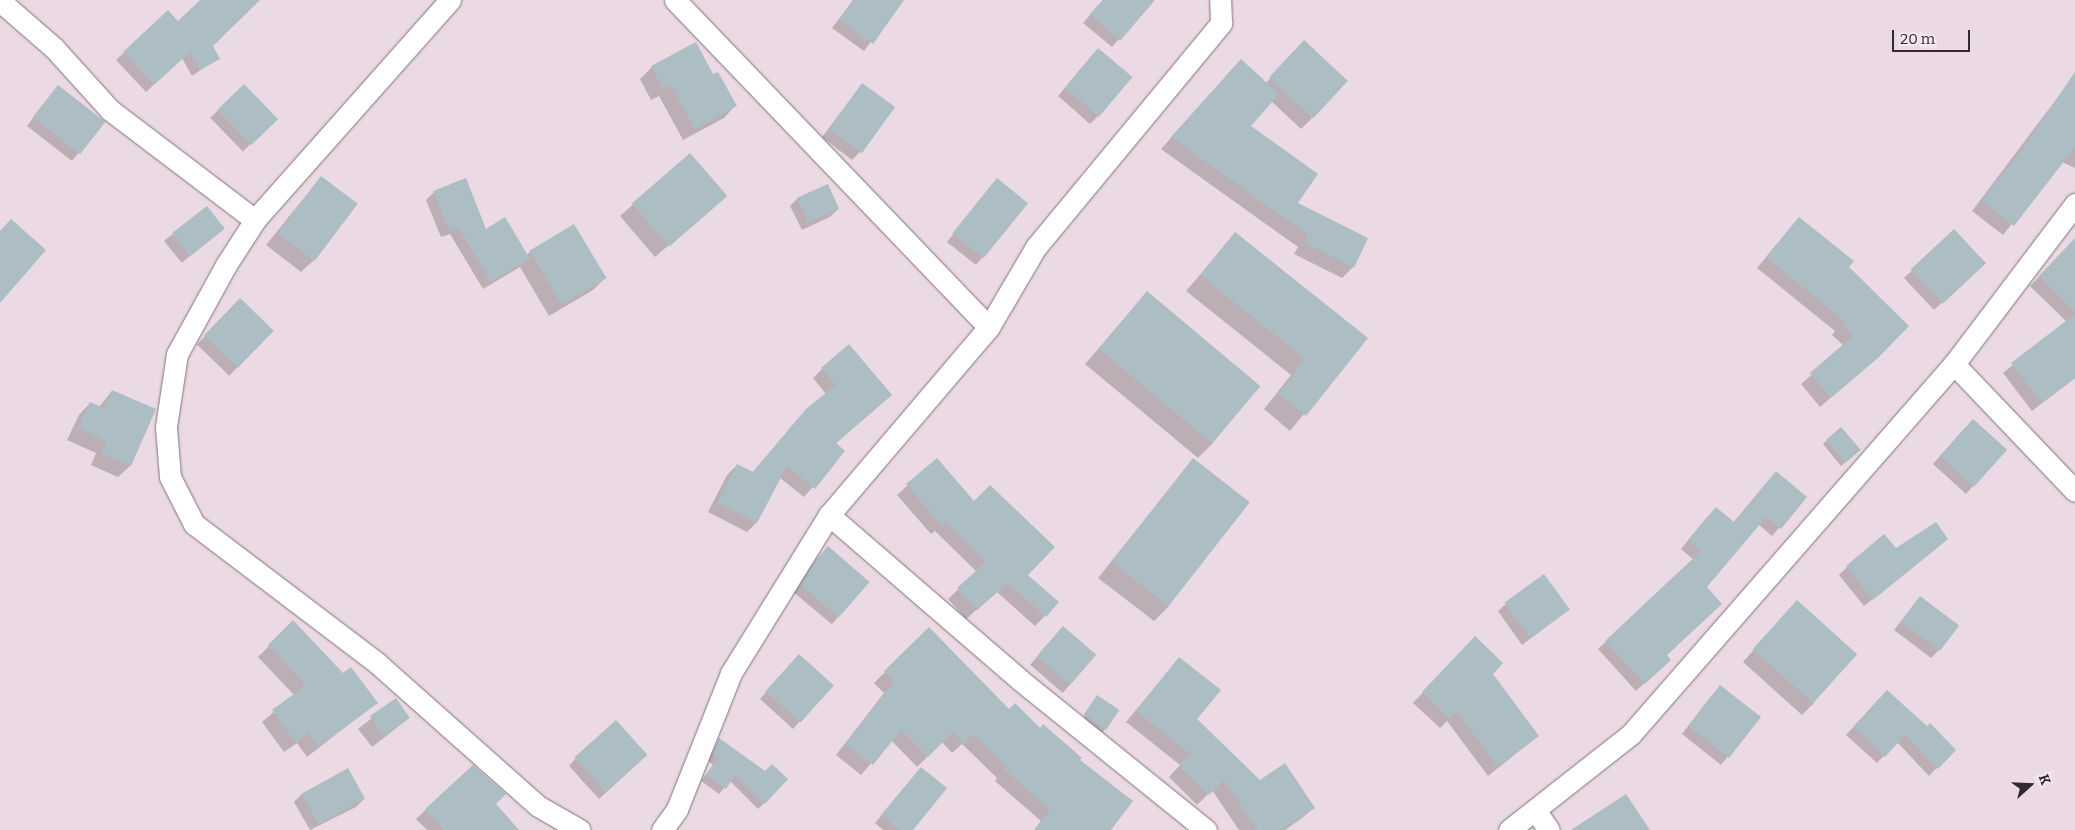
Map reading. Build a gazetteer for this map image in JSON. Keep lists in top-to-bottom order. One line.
{"scale_bar":"20 m","north":"right"}
